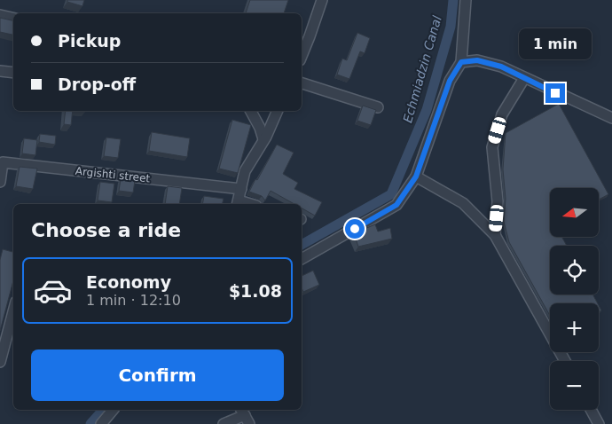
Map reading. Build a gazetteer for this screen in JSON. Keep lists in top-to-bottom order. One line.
{"streets":{"street":["Argishti street"]},"water":["Echmiadzin Canal"],"north":"left","page":{"banner":["Pickup","Drop-off"],"bubble":"1 min","map_buttons":["+","−"],"heading":"Choose a ride","list":[{"name":"Economy","note":"1 min · 12:10","value":"$1.08"}],"buttons":"Confirm"}}
